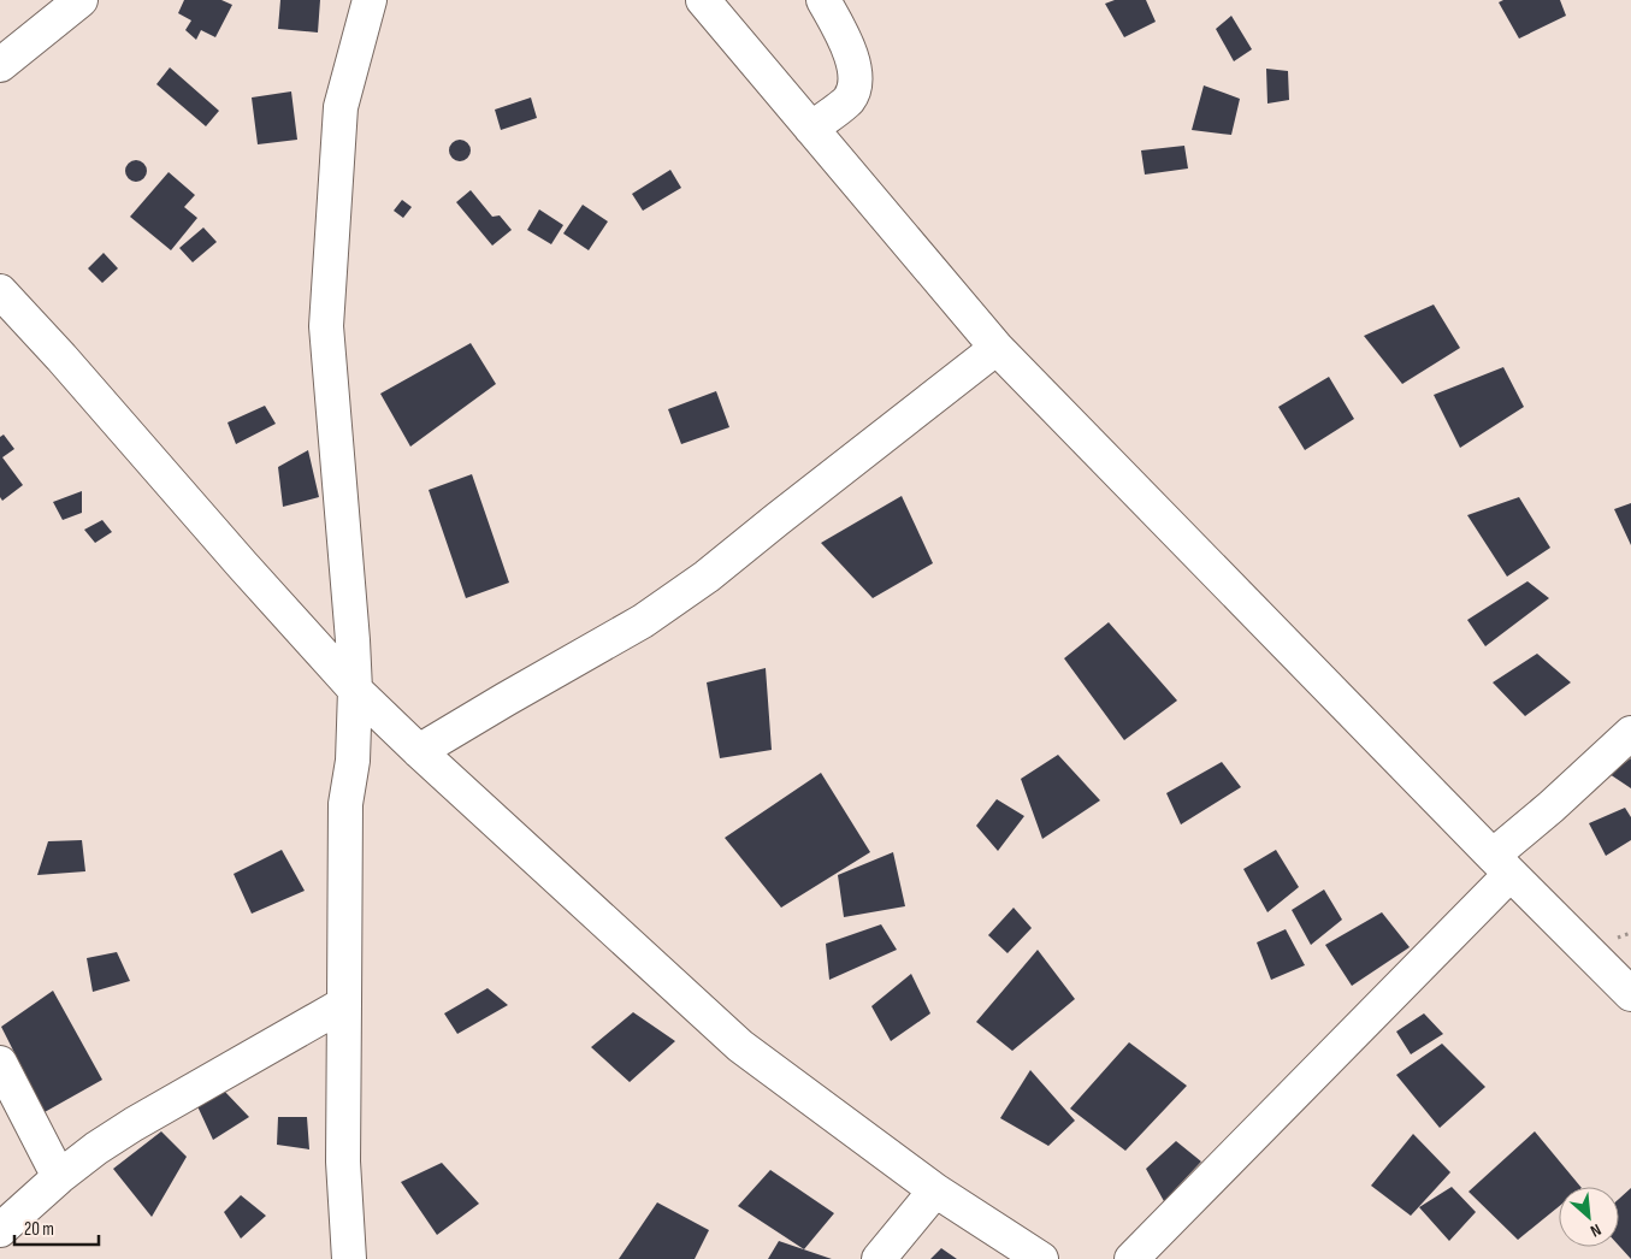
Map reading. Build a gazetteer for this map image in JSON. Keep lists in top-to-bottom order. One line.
{"scale_bar":"20 m","north":"bottom right"}
